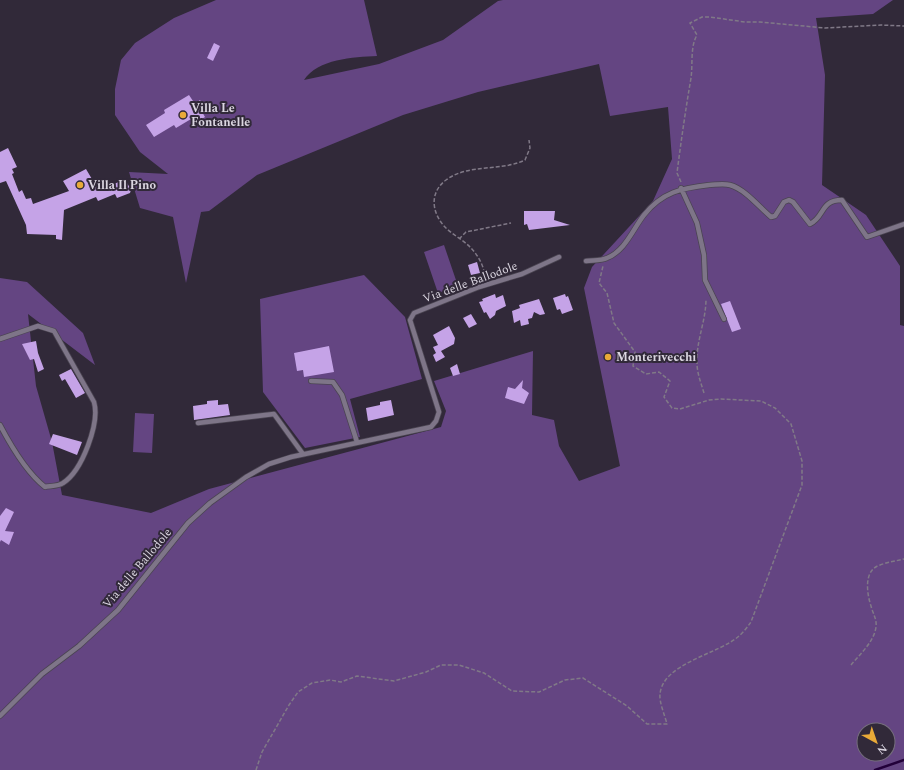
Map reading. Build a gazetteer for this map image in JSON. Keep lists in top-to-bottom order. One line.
{"streets":{"lane":["Via delle Ballodole"]},"places":["Villa Le Fontanelle","Villa Il Pino","Monterivecchi"],"north":"bottom right"}
